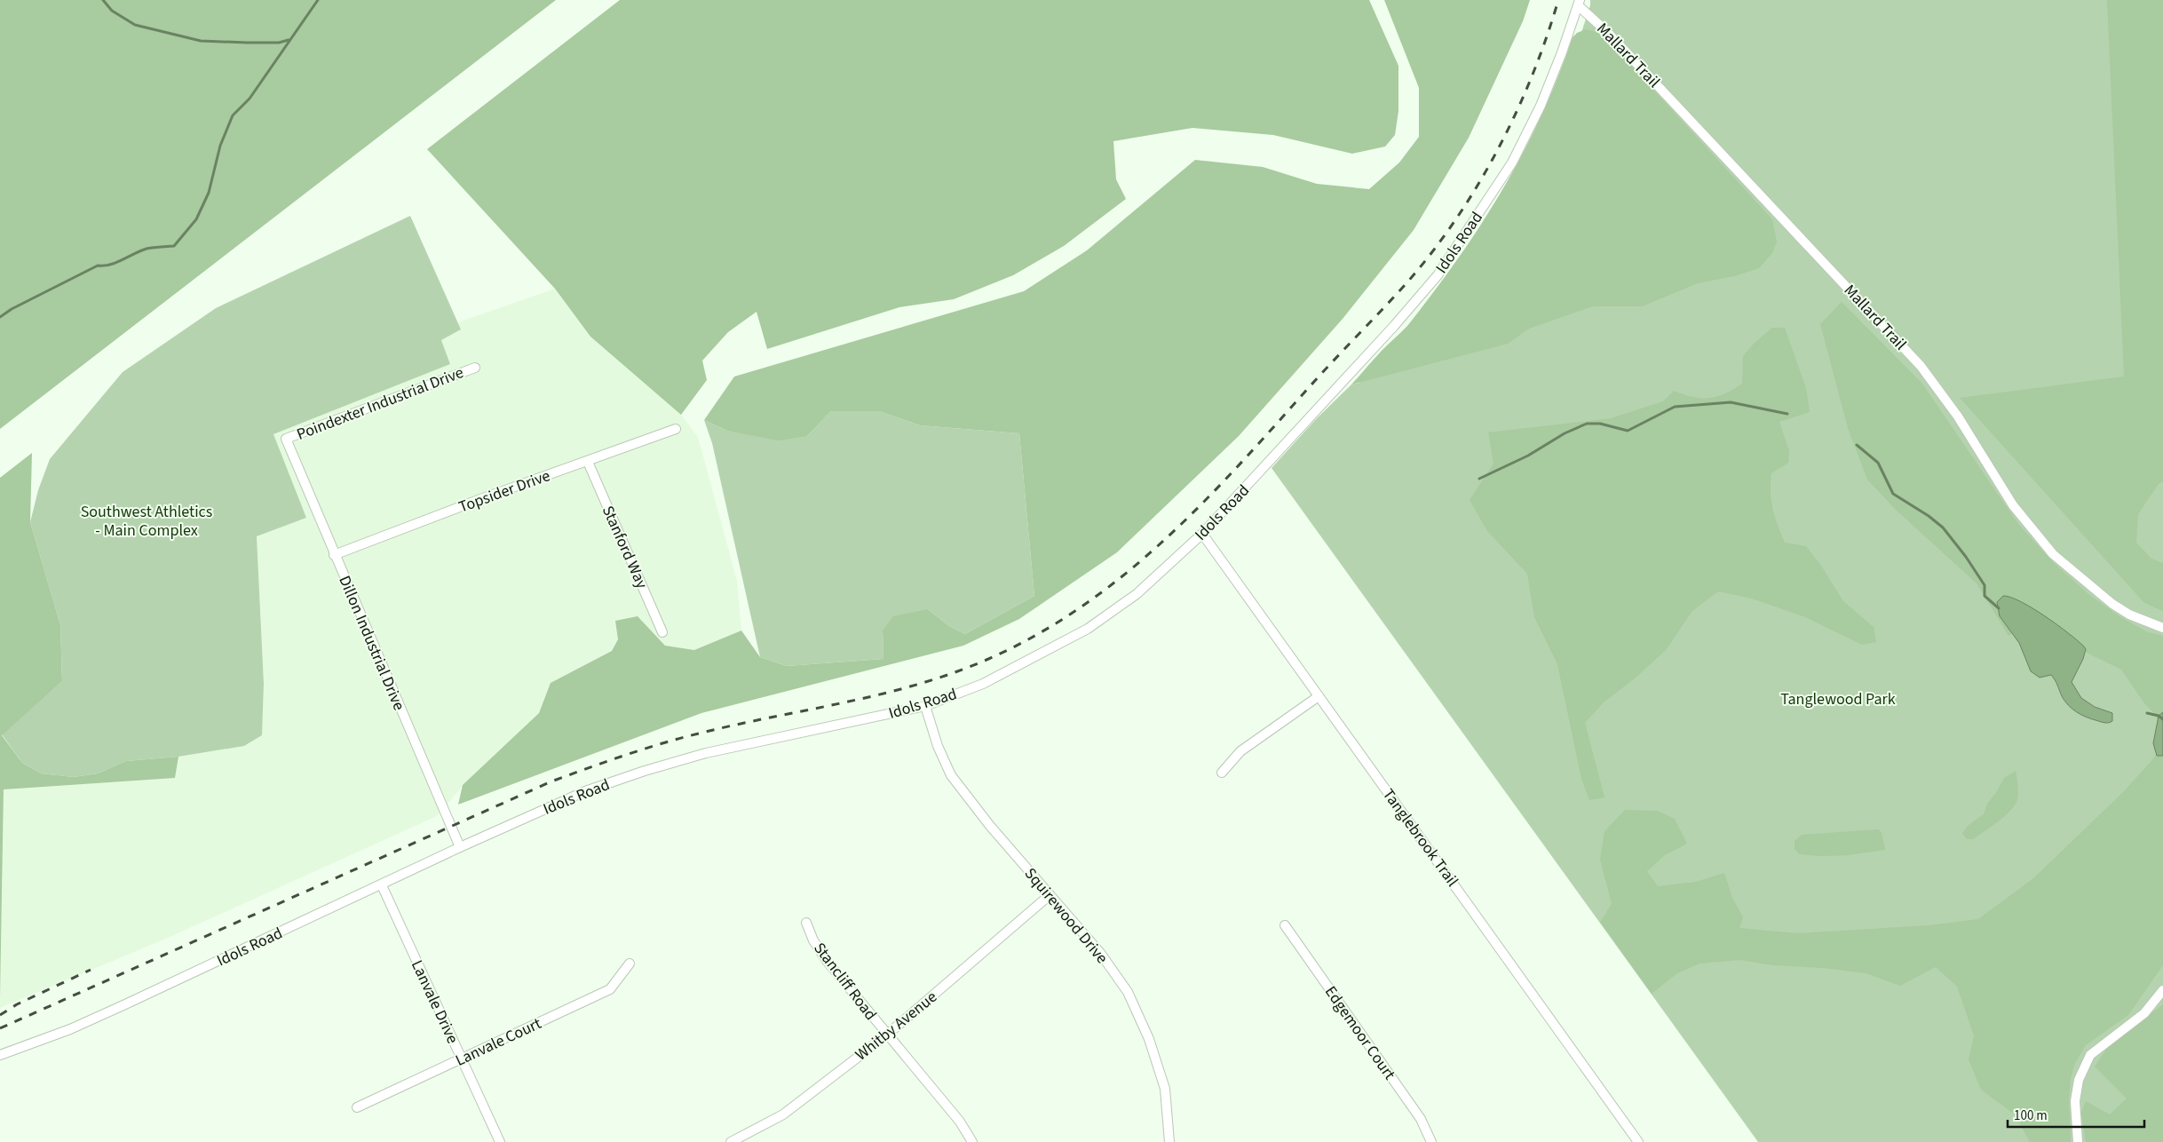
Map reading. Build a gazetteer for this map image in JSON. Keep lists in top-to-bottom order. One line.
{"streets":{"street":["Mallard Trail","Idols Road","Poindexter Industrial Drive","Topsider Drive","Stanford Way","Dillon Industrial Drive","Tanglebrook Trail","Squirewood Drive","Stancliff Road","Lanvale Drive","Whitby Avenue","Edgemoor Court","Lanvale Court"]},"crossings":[["Mallard Trail","Idols Road"],["Idols Road","Dillon Industrial Drive"],["Idols Road","Tanglebrook Trail"],["Idols Road","Squirewood Drive"],["Idols Road","Lanvale Drive"],["Poindexter Industrial Drive","Dillon Industrial Drive"],["Topsider Drive","Stanford Way"],["Topsider Drive","Dillon Industrial Drive"],["Squirewood Drive","Whitby Avenue"],["Stancliff Road","Whitby Avenue"],["Lanvale Drive","Lanvale Court"]],"parks":["Southwest Athletics - Main Complex","Tanglewood Park"],"scale_bar":"100 m"}
